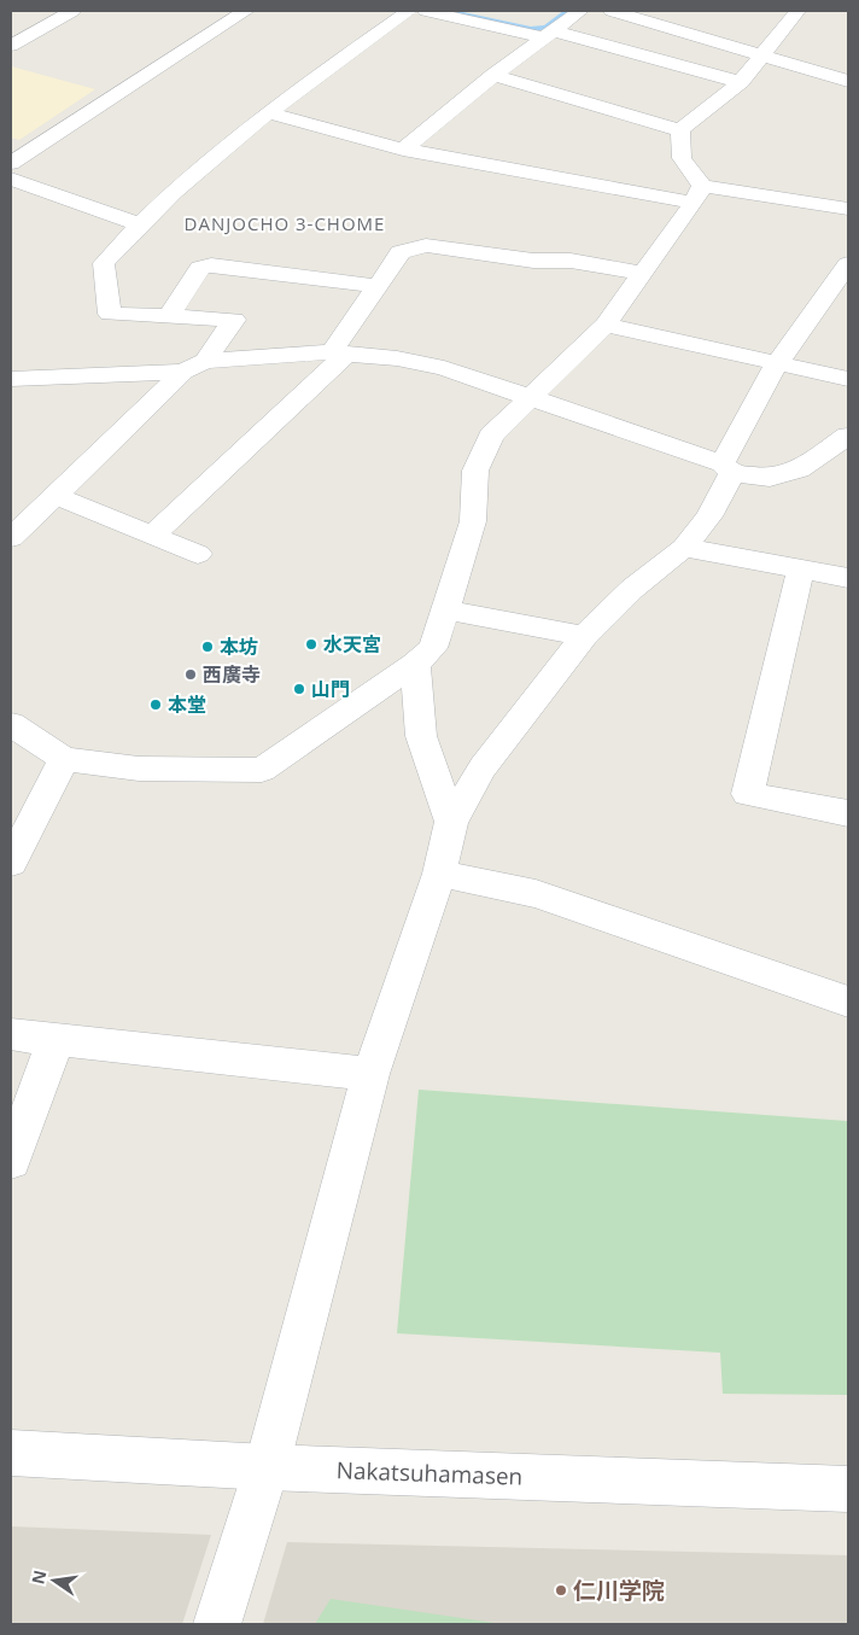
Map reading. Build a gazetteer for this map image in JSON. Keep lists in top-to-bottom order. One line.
{"streets":{"street":["Nakatsuhamasen"]},"districts":["DANJOCHO 3-CHOME"],"places":["水天宮","本坊","西廣寺","山門","本堂","仁川学院"],"north":"left"}
